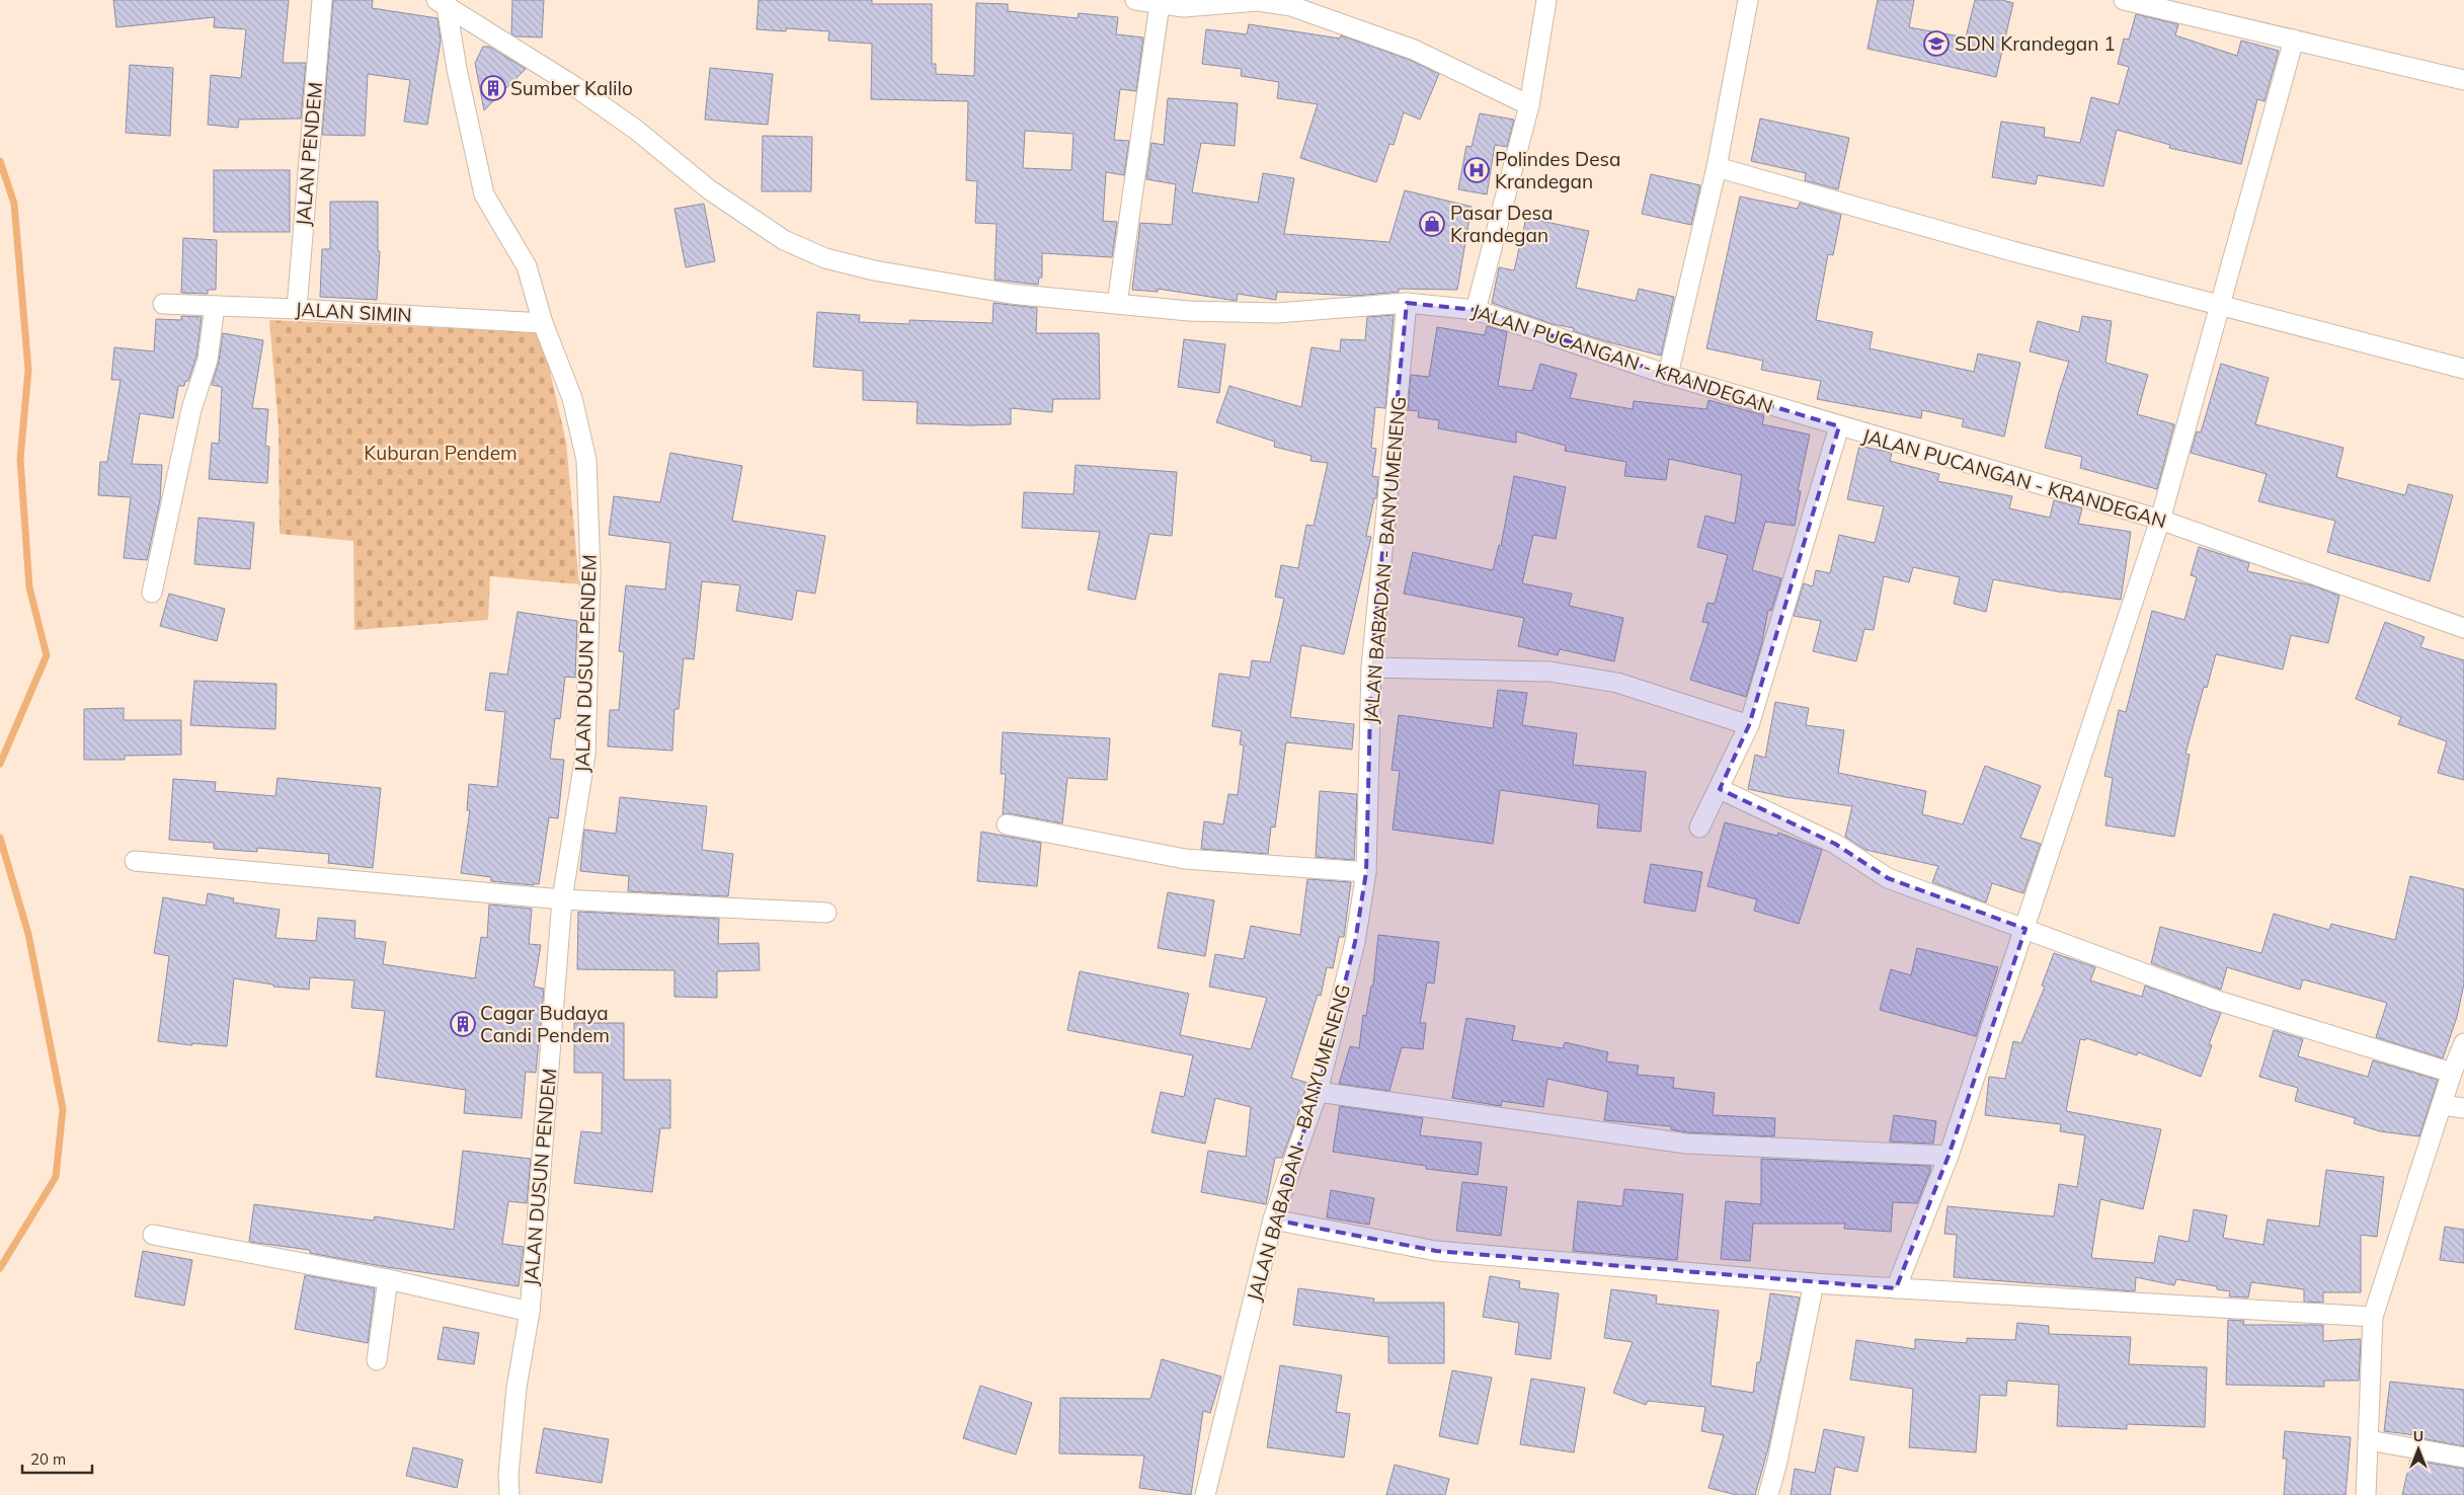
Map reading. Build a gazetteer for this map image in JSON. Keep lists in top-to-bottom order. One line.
{"streets":{"street":["JALAN PENDEM","JALAN SIMIN","JALAN PUCANGAN - KRANDEGAN","JALAN BABADAN - BANYUMENENG","JALAN DUSUN PENDEM"]},"crossings":[["JALAN PENDEM","JALAN SIMIN"],["JALAN SIMIN","JALAN DUSUN PENDEM"],["JALAN PUCANGAN - KRANDEGAN","JALAN BABADAN - BANYUMENENG"],["JALAN PUCANGAN - KRANDEGAN","JALAN DUSUN PENDEM"]],"parks":["Kuburan Pendem"],"places":{"school or university":["SDN Krandegan 1"],"building":["Sumber Kalilo","Cagar Budaya Candi Pendem"],"hospital":["Polindes Desa Krandegan"],"shop":["Pasar Desa Krandegan"]},"scale_bar":"20 m","north":"top"}
